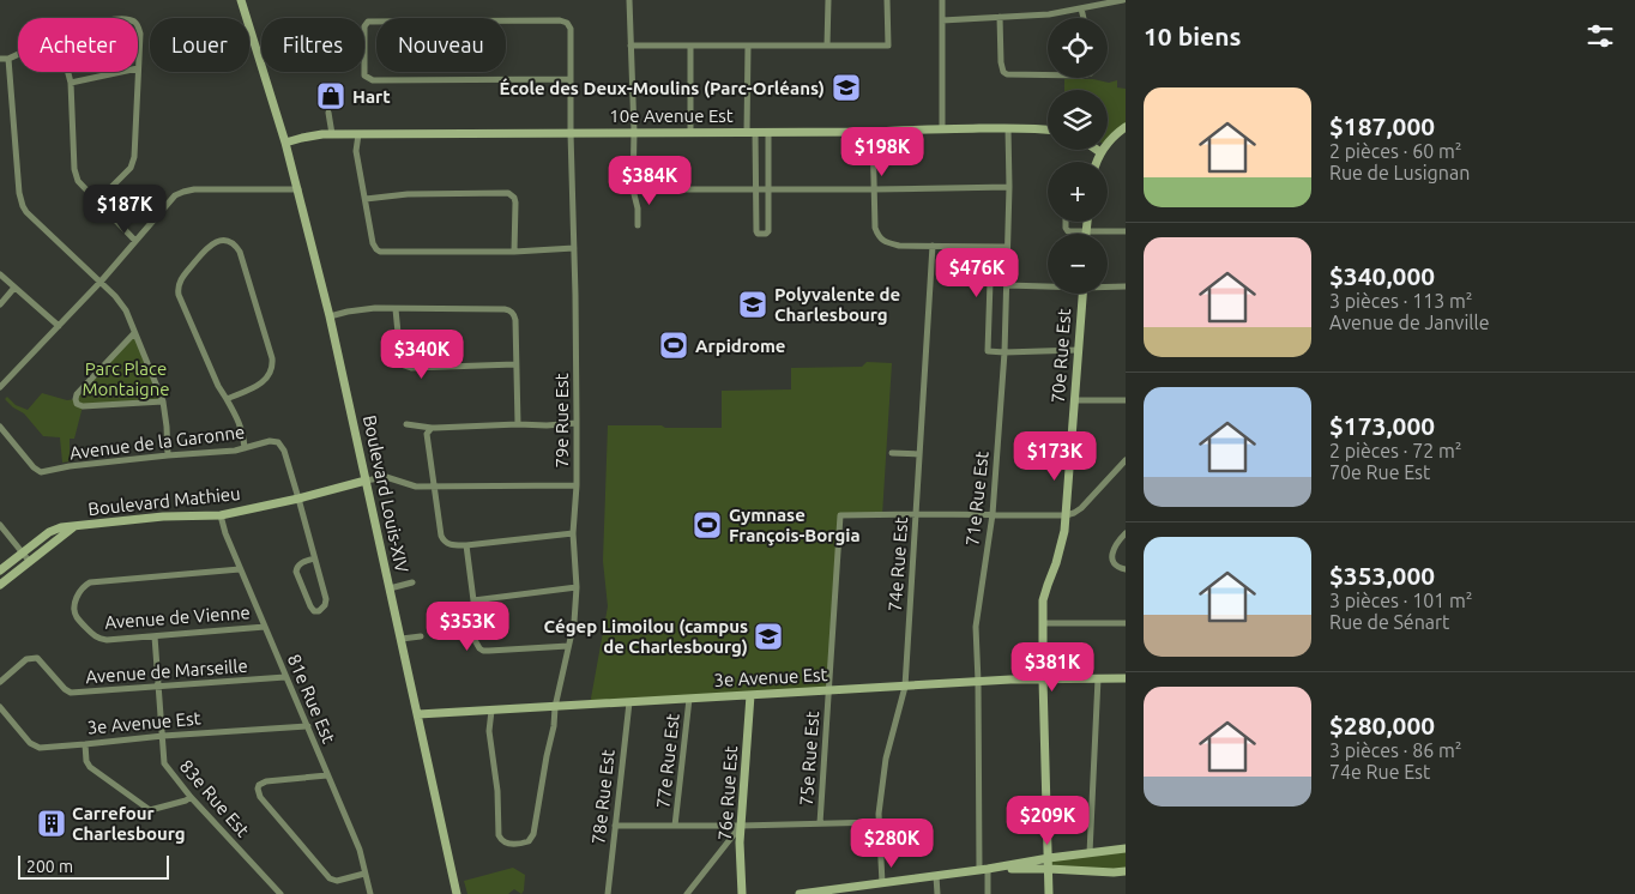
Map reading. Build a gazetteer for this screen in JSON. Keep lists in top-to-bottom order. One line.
{"streets":{"street":["10e Avenue Est","70e Rue Est","79e Rue Est","Avenue de la Garonne","Boulevard Louis-XIV","71e Rue Est","Boulevard Mathieu","74e Rue Est","Avenue de Vienne","Avenue de Marseille","3e Avenue Est","81e Rue Est","75e Rue Est","77e Rue Est","76e Rue Est","78e Rue Est","83e Rue Est"]},"crossings":[["10e Avenue Est","79e Rue Est"],["10e Avenue Est","Boulevard Louis-XIV"],["10e Avenue Est","71e Rue Est"],["70e Rue Est","3e Avenue Est"],["79e Rue Est","Boulevard Mathieu"],["79e Rue Est","3e Avenue Est"],["Avenue de la Garonne","Boulevard Mathieu"],["Boulevard Louis-XIV","Boulevard Mathieu"],["Boulevard Louis-XIV","3e Avenue Est"],["71e Rue Est","3e Avenue Est"],["Boulevard Mathieu","81e Rue Est"],["74e Rue Est","3e Avenue Est"],["74e Rue Est","75e Rue Est"],["Avenue de Vienne","81e Rue Est"],["Avenue de Vienne","83e Rue Est"],["Avenue de Marseille","81e Rue Est"],["Avenue de Marseille","83e Rue Est"],["3e Avenue Est","81e Rue Est"],["3e Avenue Est","75e Rue Est"],["3e Avenue Est","77e Rue Est"],["3e Avenue Est","76e Rue Est"],["3e Avenue Est","78e Rue Est"],["3e Avenue Est","83e Rue Est"]],"parks":["Parc Place Montaigne"],"places":{"school or university":["École des Deux-Moulins (Parc-Orléans)","Polyvalente de Charlesbourg","Cégep Limoilou (campus de Charlesbourg)"],"shop":["Hart"],"sports":["Arpidrome","Gymnase François-Borgia"],"building":["Carrefour Charlesbourg"]},"scale_bar":"200 m","page":{"heading":"10 biens","map_buttons":["+","−"],"chip":["Acheter","Louer","Filtres","Nouveau"],"list":[{"name":"$187,000","note":"2 pièces · 60 m² · Rue de Lusignan"},{"name":"$340,000","note":"3 pièces · 113 m² · Avenue de Janville"},{"name":"$173,000","note":"2 pièces · 72 m² · 70e Rue Est"},{"name":"$353,000","note":"3 pièces · 101 m² · Rue de Sénart"},{"name":"$280,000","note":"3 pièces · 86 m² · 74e Rue Est"}],"price":["$198K","$384K","$187K","$476K","$340K","$173K","$353K","$381K","$209K","$280K"],"scale":"200 m"}}
